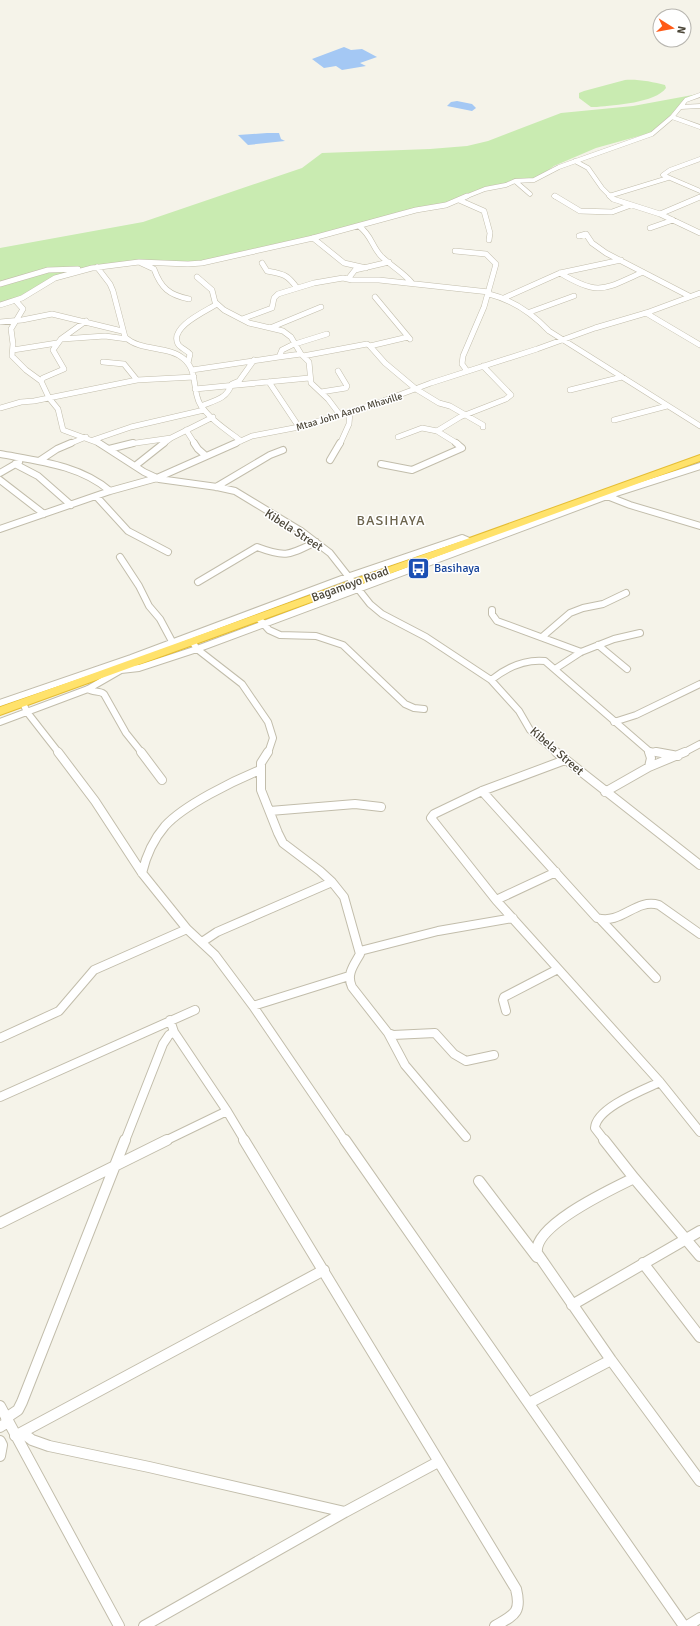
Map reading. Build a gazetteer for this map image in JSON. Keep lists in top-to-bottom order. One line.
{"streets":{"highway":["Bagamoyo Road"],"street":["Mtaa John Aaron Mhaville","Kibela Street"]},"crossings":[["Mtaa John Aaron Mhaville","Kibela Street"],["Kibela Street","Bagamoyo Road"]],"districts":["BASIHAYA"],"places":{"bus stop":["Basihaya"]},"north":"right"}
